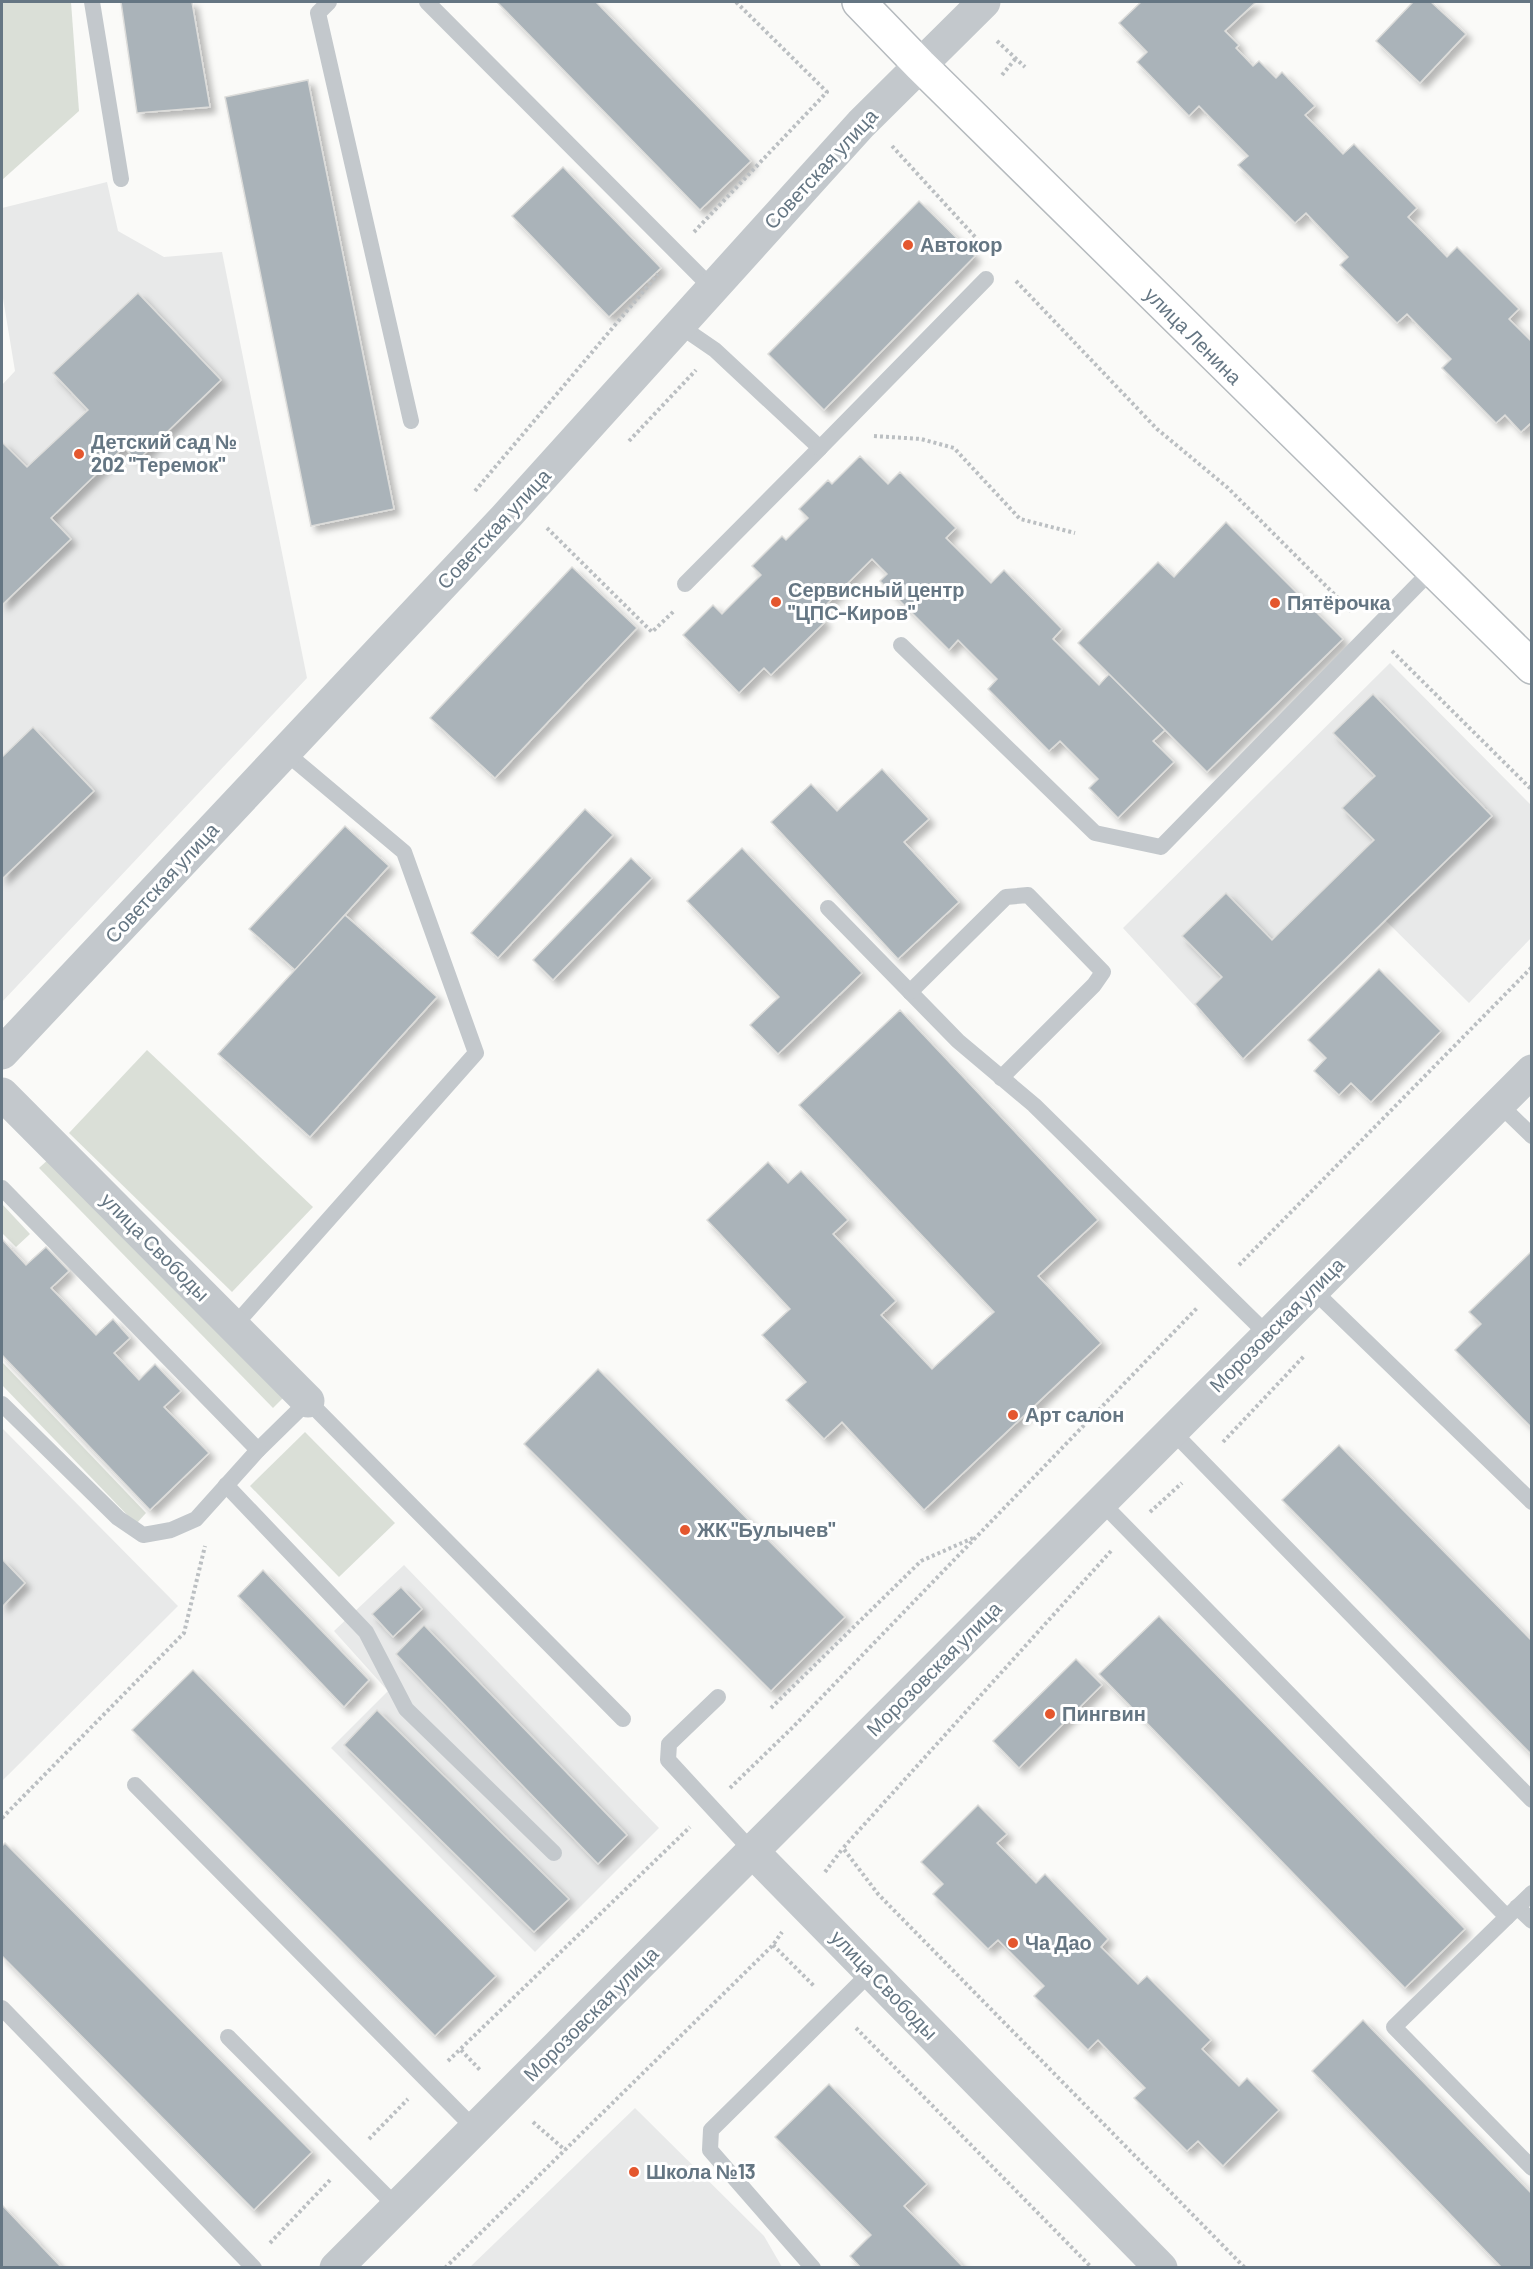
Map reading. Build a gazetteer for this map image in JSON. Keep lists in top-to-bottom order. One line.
{"streets":{"main road":["улица Ленина"],"street":["Советская улица","улица Свободы","Морозовская улица"]},"crossings":[["Советская улица","улица Ленина"],["улица Свободы","Морозовская улица"]],"places":["Автокор","Детский сад № 202 \"Теремок\"","Сервисный центр \"ЦПС-Киров\"","Пятёрочка","Арт салон","ЖК \"Булычев\"","Пингвин","Ча Дао","Школа №13"]}
